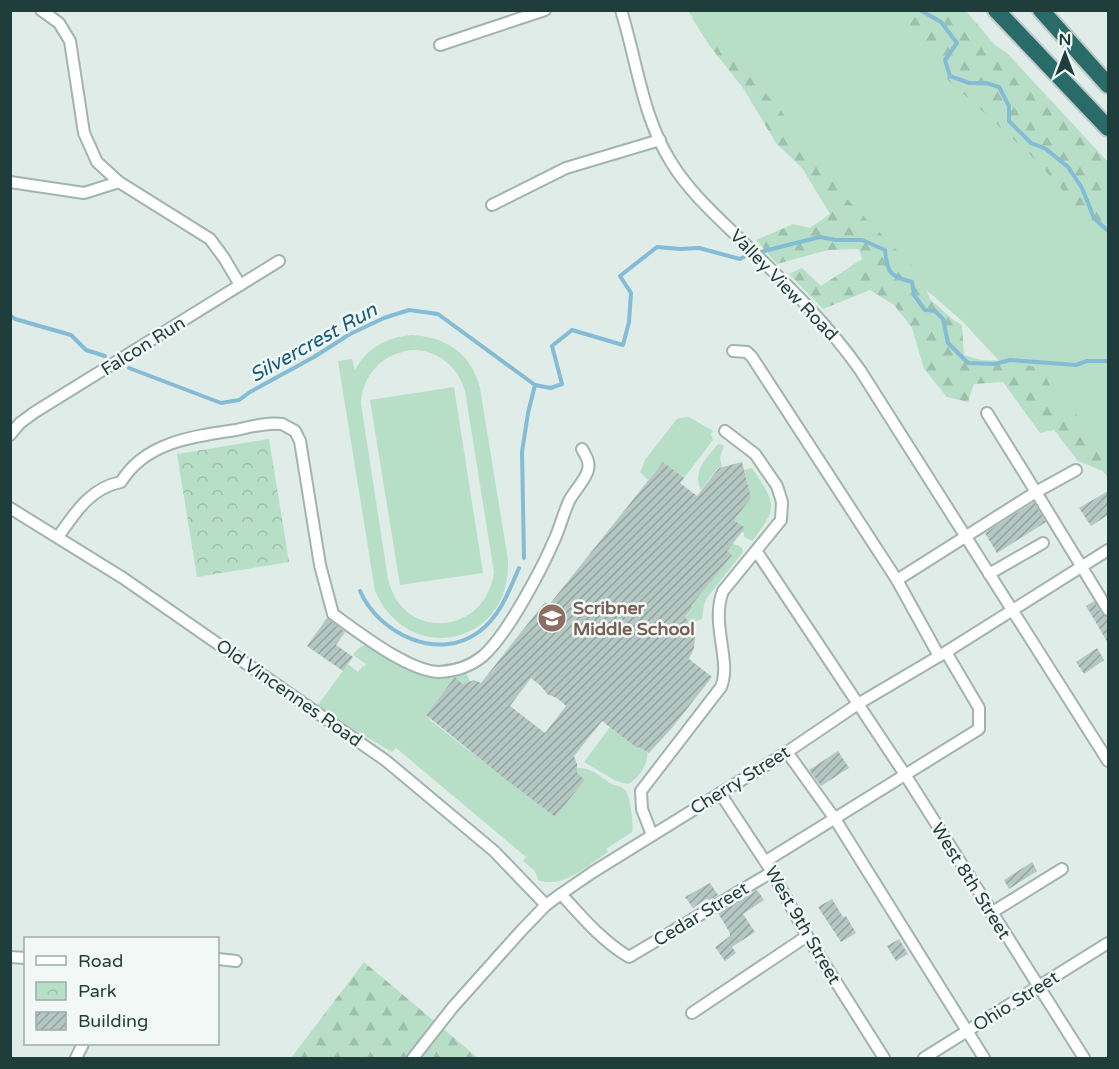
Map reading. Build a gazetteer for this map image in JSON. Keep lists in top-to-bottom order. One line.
{"streets":{"street":["Valley View Road","Falcon Run","Old Vincennes Road","Cherry Street","West 8th Street","Cedar Street","West 9th Street","Ohio Street"]},"crossings":[["Valley View Road","Cherry Street"],["Old Vincennes Road","Cherry Street"],["Cherry Street","West 8th Street"],["Cherry Street","Cedar Street"],["Cherry Street","West 9th Street"],["West 8th Street","Ohio Street"],["Cedar Street","West 9th Street"]],"water":["Silvercrest Run"],"places":{"school or university":["Scribner Middle School"]},"legend":["Road","Park","Building"],"north":"top"}
